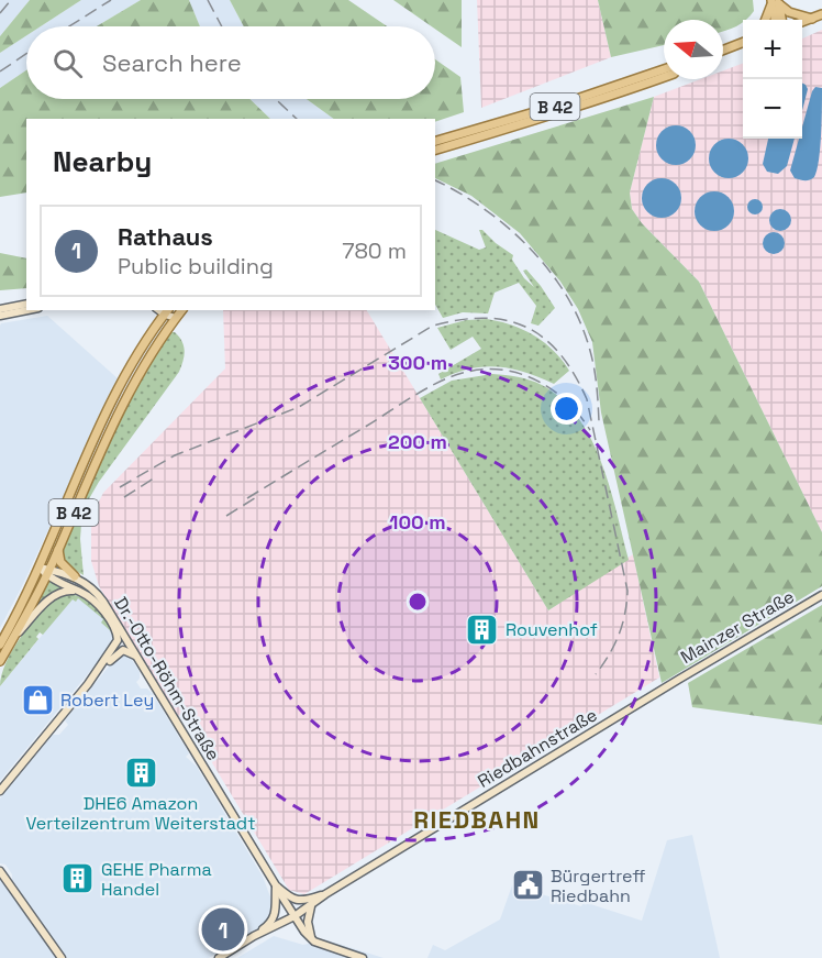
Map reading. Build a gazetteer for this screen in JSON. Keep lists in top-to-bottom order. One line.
{"streets":{"main road":["B 42","Mainzer Straße","Dr.-Otto-Röhm-Straße","Riedbahnstraße"]},"crossings":[["B 42","Dr.-Otto-Röhm-Straße"],["Mainzer Straße","Riedbahnstraße"],["Dr.-Otto-Röhm-Straße","Riedbahnstraße"]],"districts":["RIEDBAHN"],"places":{"building":["Rouvenhof","DHE6 Amazon Verteilzentrum Weiterstadt","GEHE Pharma Handel"],"shop":["Robert Ley"],"public building":["Bürgertreff Riedbahn"]},"north":"left","page":{"map_buttons":["+","−"],"search":"Search here","heading":"Nearby","list":[{"mark":"1","name":"Rathaus","note":"Public building","value":"780 m"}],"pins":"1"},"rings":["300 m","200 m","100 m"]}
